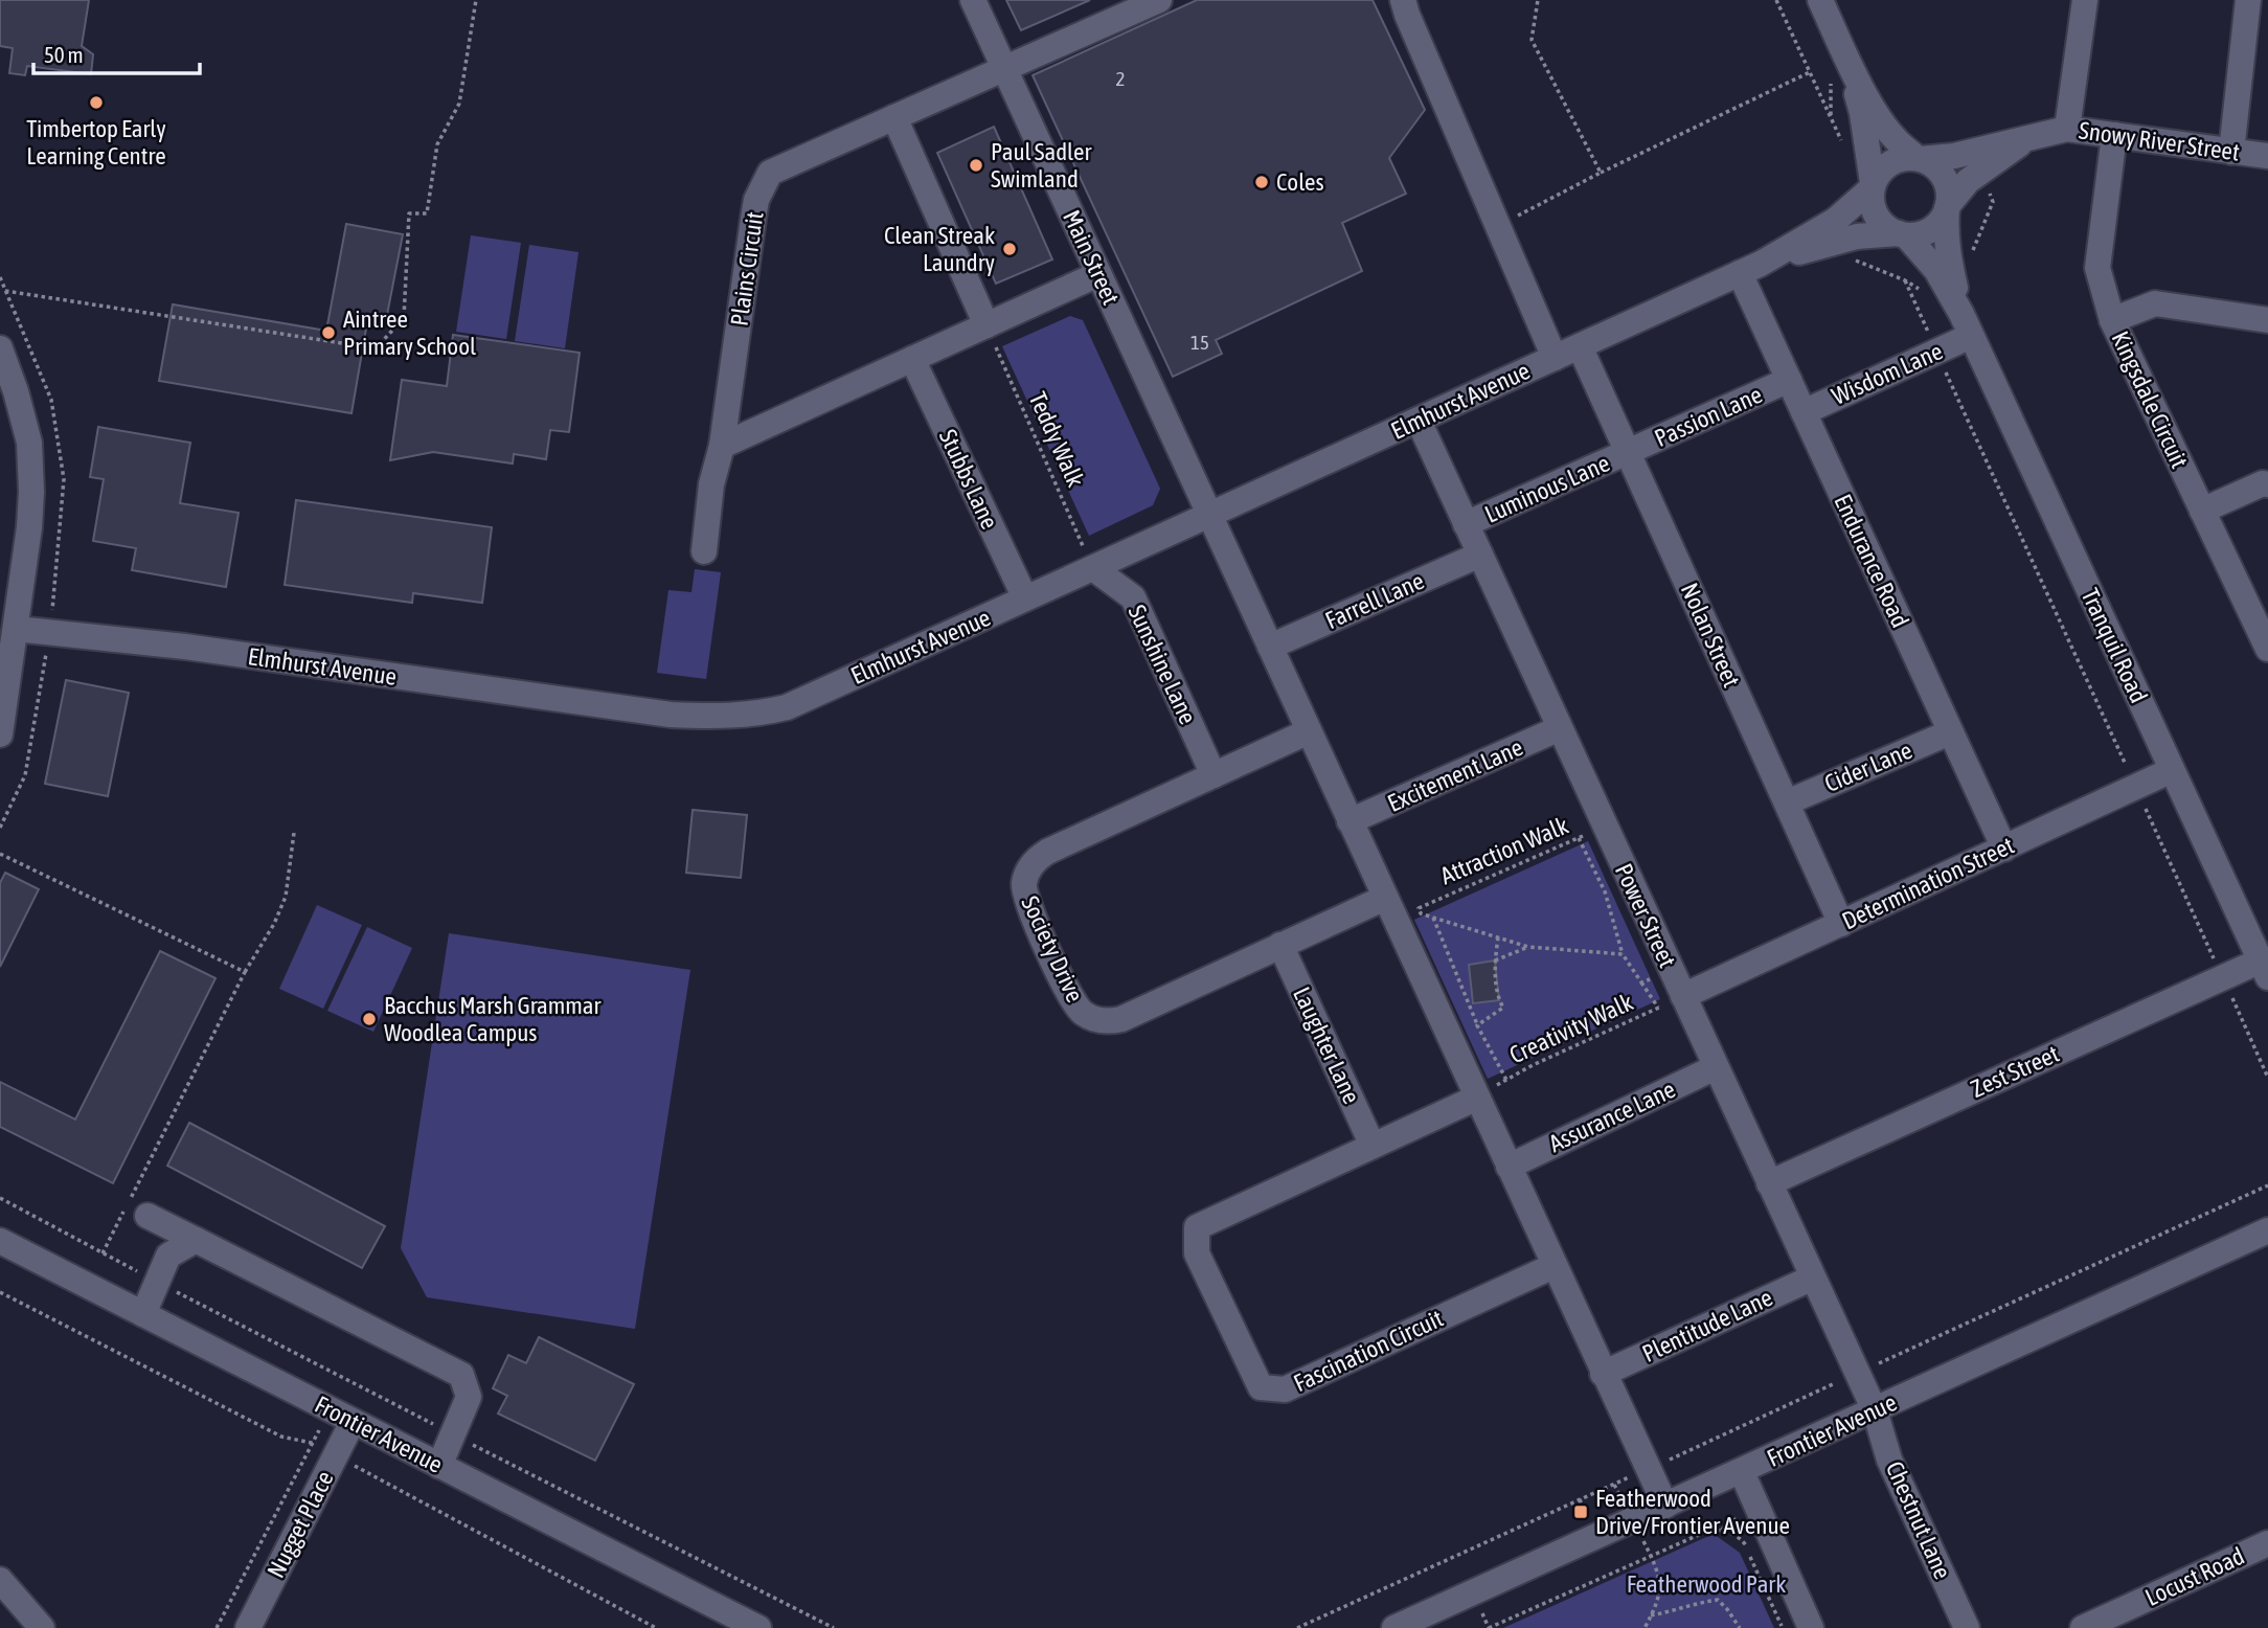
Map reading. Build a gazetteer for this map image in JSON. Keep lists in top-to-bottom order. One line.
{"streets":{"street":["Snowy River Street","Main Street","Plains Circuit","Wisdom Lane","Kingsdale Circuit","Elmhurst Avenue","Passion Lane","Stubbs Lane","Luminous Lane","Endurance Road","Farrell Lane","Nolan Street","Tranquil Road","Sunshine Lane","Cider Lane","Excitement Lane","Determination Street","Power Street","Society Drive","Laughter Lane","Zest Street","Assurance Lane","Plentitude Lane","Fascination Circuit","Frontier Avenue","Chestnut Lane","Nugget Place","Locust Road"],"path":["Teddy Walk","Attraction Walk","Creativity Walk"]},"crossings":[["Snowy River Street","Kingsdale Circuit"],["Snowy River Street","Elmhurst Avenue"],["Main Street","Plains Circuit"],["Main Street","Elmhurst Avenue"],["Main Street","Farrell Lane"],["Main Street","Excitement Lane"],["Main Street","Society Drive"],["Main Street","Creativity Walk"],["Main Street","Assurance Lane"],["Main Street","Plentitude Lane"],["Main Street","Fascination Circuit"],["Main Street","Frontier Avenue"],["Wisdom Lane","Endurance Road"],["Wisdom Lane","Tranquil Road"],["Elmhurst Avenue","Teddy Walk"],["Elmhurst Avenue","Stubbs Lane"],["Elmhurst Avenue","Endurance Road"],["Elmhurst Avenue","Nolan Street"],["Elmhurst Avenue","Sunshine Lane"],["Elmhurst Avenue","Power Street"],["Passion Lane","Luminous Lane"],["Passion Lane","Endurance Road"],["Passion Lane","Nolan Street"],["Teddy Walk","Sunshine Lane"],["Luminous Lane","Nolan Street"],["Luminous Lane","Power Street"],["Endurance Road","Cider Lane"],["Endurance Road","Determination Street"],["Farrell Lane","Power Street"],["Nolan Street","Cider Lane"],["Nolan Street","Determination Street"],["Tranquil Road","Determination Street"],["Tranquil Road","Zest Street"],["Sunshine Lane","Society Drive"],["Excitement Lane","Power Street"],["Attraction Walk","Power Street"],["Determination Street","Power Street"],["Determination Street","Creativity Walk"],["Power Street","Creativity Walk"],["Power Street","Zest Street"],["Power Street","Assurance Lane"],["Power Street","Plentitude Lane"],["Power Street","Frontier Avenue"],["Power Street","Chestnut Lane"],["Society Drive","Laughter Lane"],["Creativity Walk","Fascination Circuit"],["Laughter Lane","Fascination Circuit"],["Frontier Avenue","Chestnut Lane"],["Frontier Avenue","Nugget Place"]],"parks":["Featherwood Park"],"places":{"other":["Timbertop Early Learning Centre","Paul Sadler Swimland","Coles","Clean Streak Laundry","Aintree Primary School","Bacchus Marsh Grammar Woodlea Campus"],"transit":["Featherwood Drive/Frontier Avenue"]},"house_numbers":["2","15"],"scale_bar":"50 m"}
